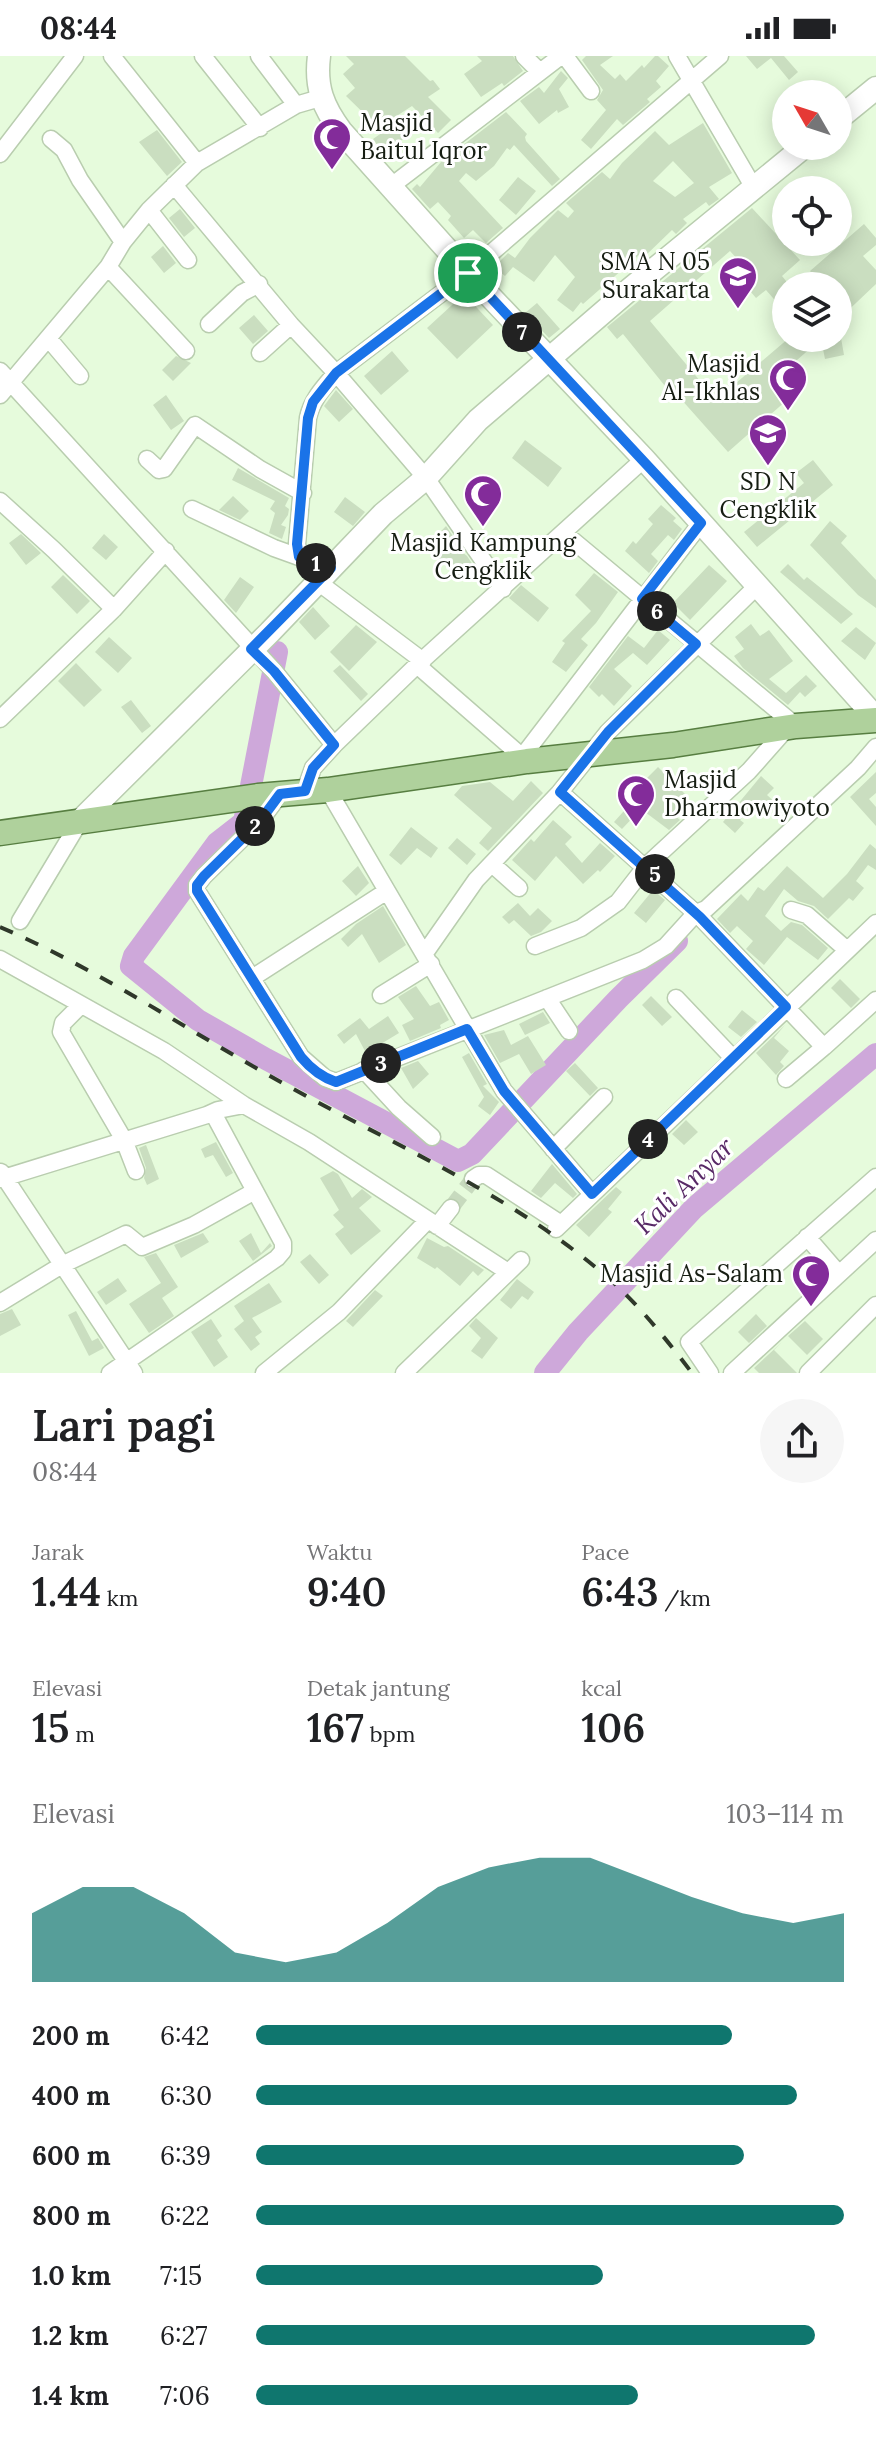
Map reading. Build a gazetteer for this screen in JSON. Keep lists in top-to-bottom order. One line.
{"water":["Kali Anyar"],"places":{"mosque":["Masjid Baitul Iqror","Masjid Al-Ikhlas","Masjid Kampung Cengklik","Masjid Dharmowiyoto","Masjid As-Salam"],"school or university":["SMA N 05 Surakarta","SD N Cengklik"]},"north":"top left","page":{"status":"08:44","pins":["7","1","6","2","5","3","4"],"heading":["Lari pagi","08:44"],"stats":[["Jarak","1.44 km"],["Waktu","9:40"],["Pace","6:43 /km"],["Elevasi","15 m"],["Detak jantung","167 bpm"],["kcal","106"]],"chart":["Elevasi","103–114 m"],"list":[{"name":"200 m","note":"6:42"},{"name":"400 m","note":"6:30"},{"name":"600 m","note":"6:39"},{"name":"800 m","note":"6:22"},{"name":"1.0 km","note":"7:15"},{"name":"1.2 km","note":"6:27"},{"name":"1.4 km","note":"7:06"}]}}
